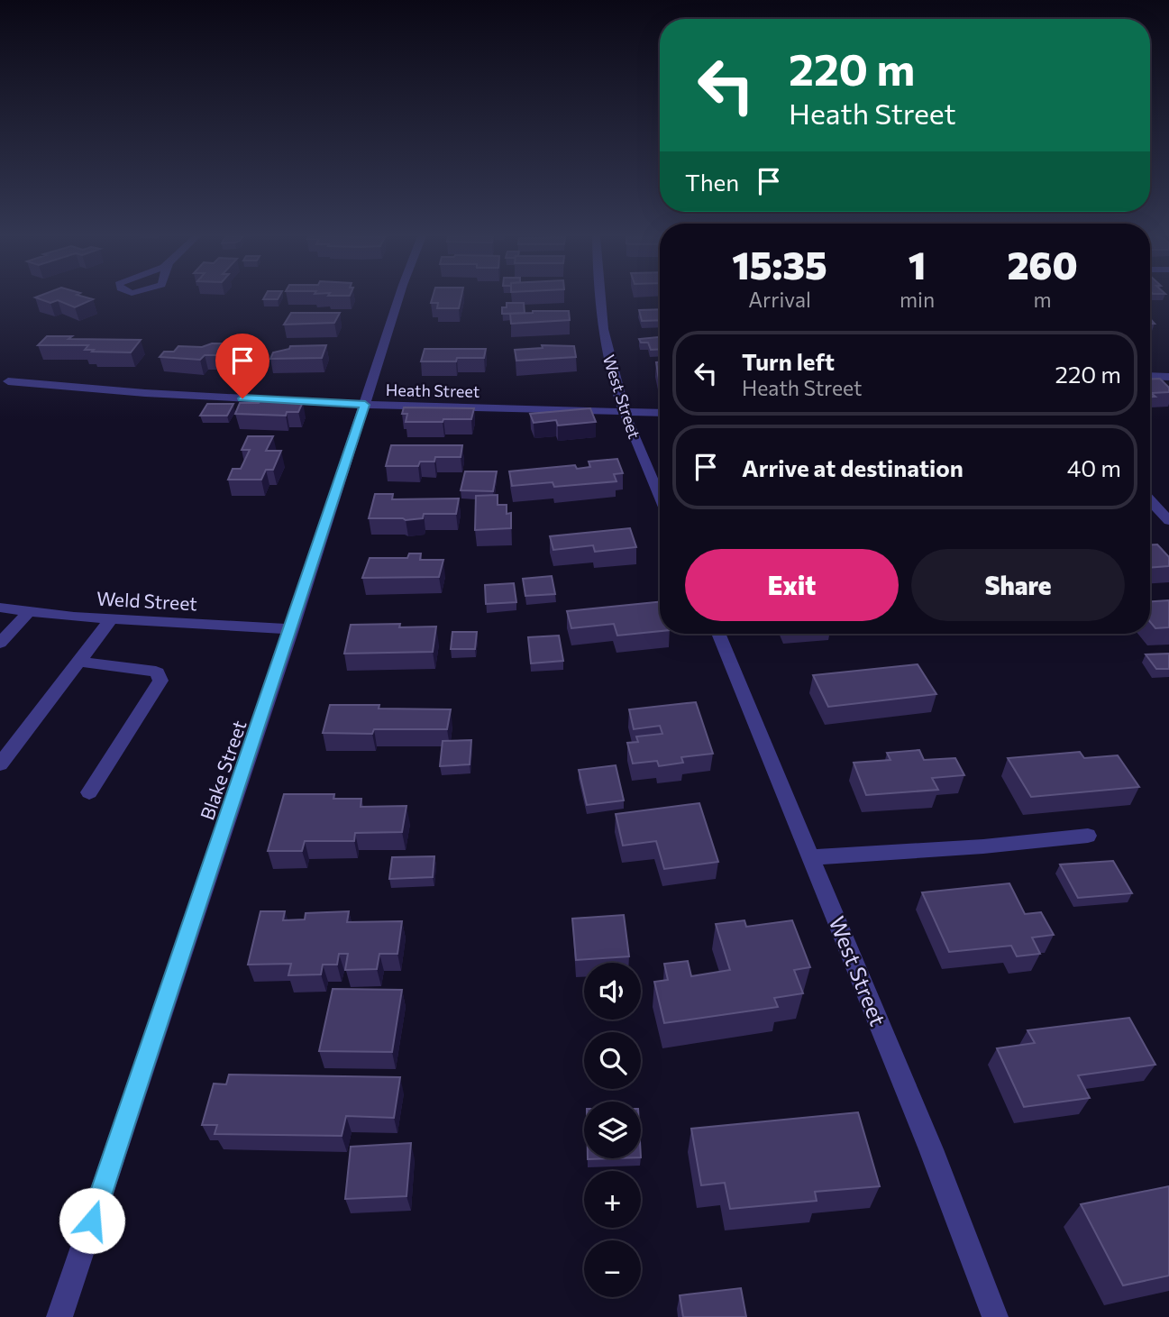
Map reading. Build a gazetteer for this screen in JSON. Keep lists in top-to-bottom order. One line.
{"streets":{"street":["Heath Street","West Street","Weld Street","Blake Street"]},"crossings":[["Heath Street","West Street"],["Heath Street","Blake Street"],["Weld Street","Blake Street"]],"page":{"turn":["220 m","Heath Street"],"then":"Then","eta":["15:35","Arrival","1","min","260","m"],"list":[{"name":"Turn left","note":"Heath Street","value":"220 m"},{"name":"Arrive at destination","value":"40 m"}],"buttons":["Exit","Share"],"map_buttons":["+","−"]}}
